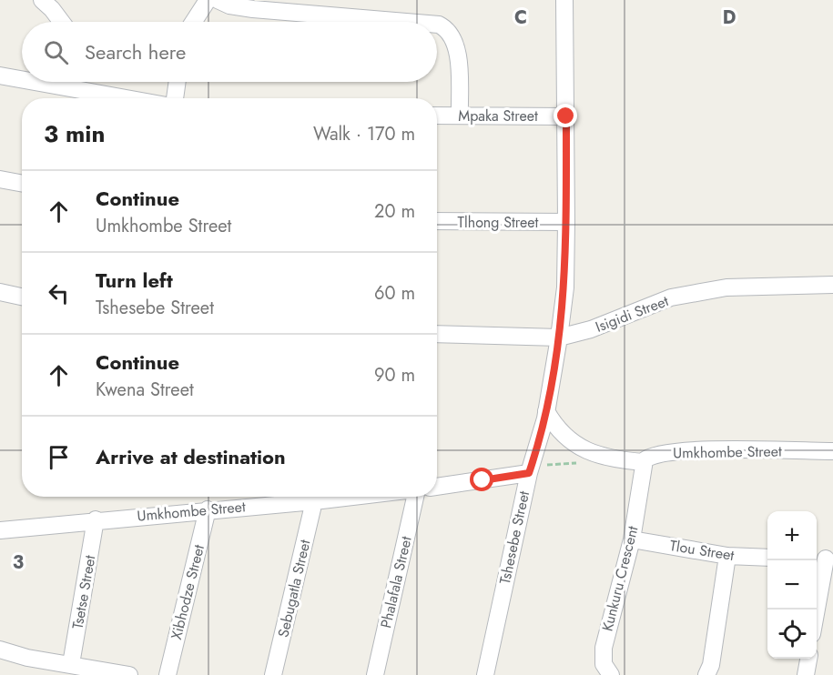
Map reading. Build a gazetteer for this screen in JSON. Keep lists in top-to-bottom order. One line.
{"streets":{"street":["Mpaka Street","Tlhong Street","Isigidi Street","Umkhombe Street","Tshesebe Street","Tlou Street","Kunkuru Crescent","Phalafala Street","Sebugatla Street","Tsetse Street","Xibhodze Street"]},"crossings":[["Mpaka Street","Tshesebe Street"],["Tlhong Street","Tshesebe Street"],["Isigidi Street","Tshesebe Street"],["Umkhombe Street","Kunkuru Crescent"],["Umkhombe Street","Sebugatla Street"],["Umkhombe Street","Tsetse Street"],["Umkhombe Street","Xibhodze Street"],["Tlou Street","Kunkuru Crescent"]],"page":{"search":"Search here","heading":["3 min","Walk · 170 m"],"list":[["Continue","Umkhombe Street","20 m"],["Turn left","Tshesebe Street","60 m"],["Continue","Kwena Street","90 m"],"Arrive at destination"],"map_buttons":["+","−"]},"grid":{"columns":["C","D"],"rows":["3"]}}
